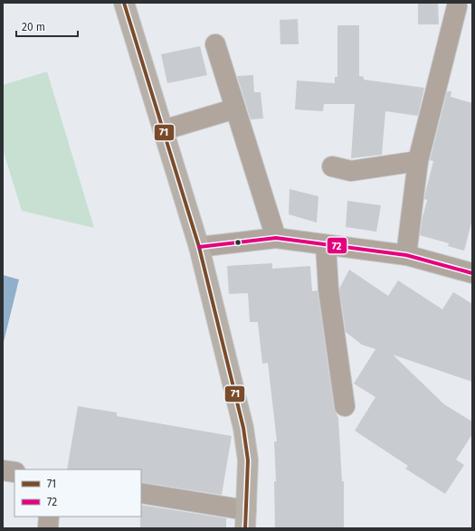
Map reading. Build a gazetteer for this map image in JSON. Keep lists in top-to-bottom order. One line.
{"lines":["transit line 71","transit line 72"],"legend":["71","72"],"scale_bar":"20 m"}
